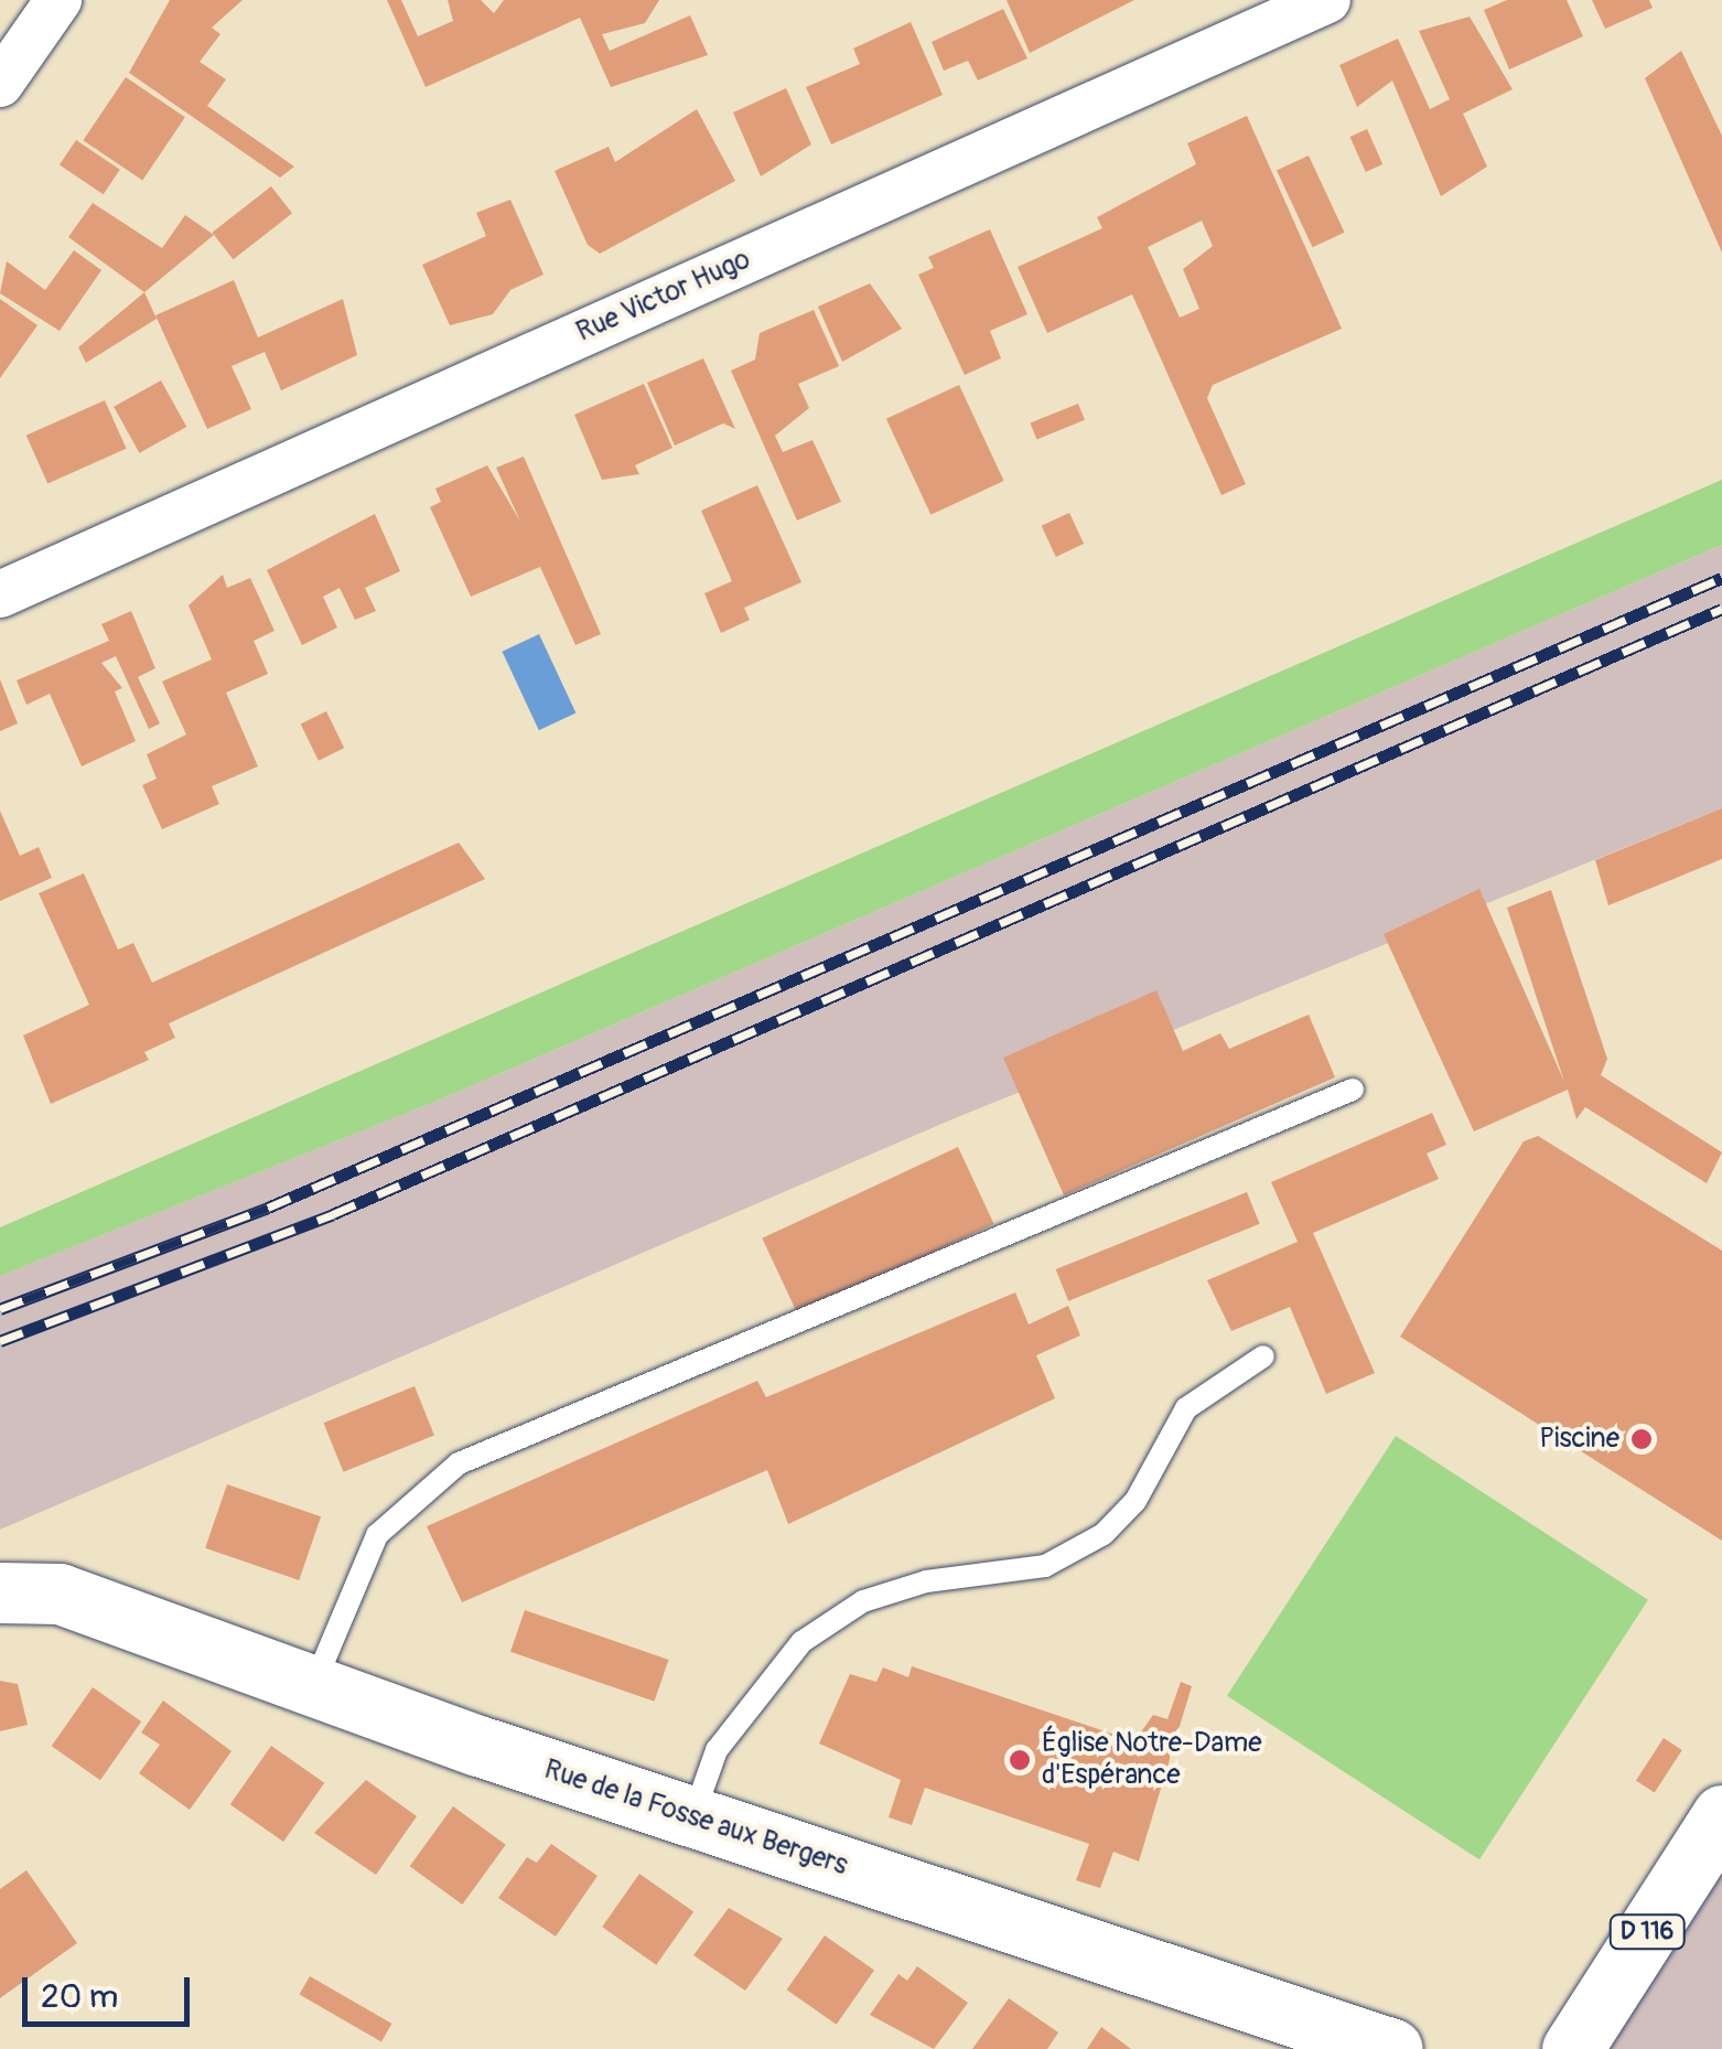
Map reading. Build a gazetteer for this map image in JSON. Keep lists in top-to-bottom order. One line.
{"streets":{"street":["Rue Victor Hugo","Rue de la Fosse aux Bergers","D 116"]},"places":["Piscine","Église Notre-Dame d'Espérance"],"scale_bar":"20 m"}
